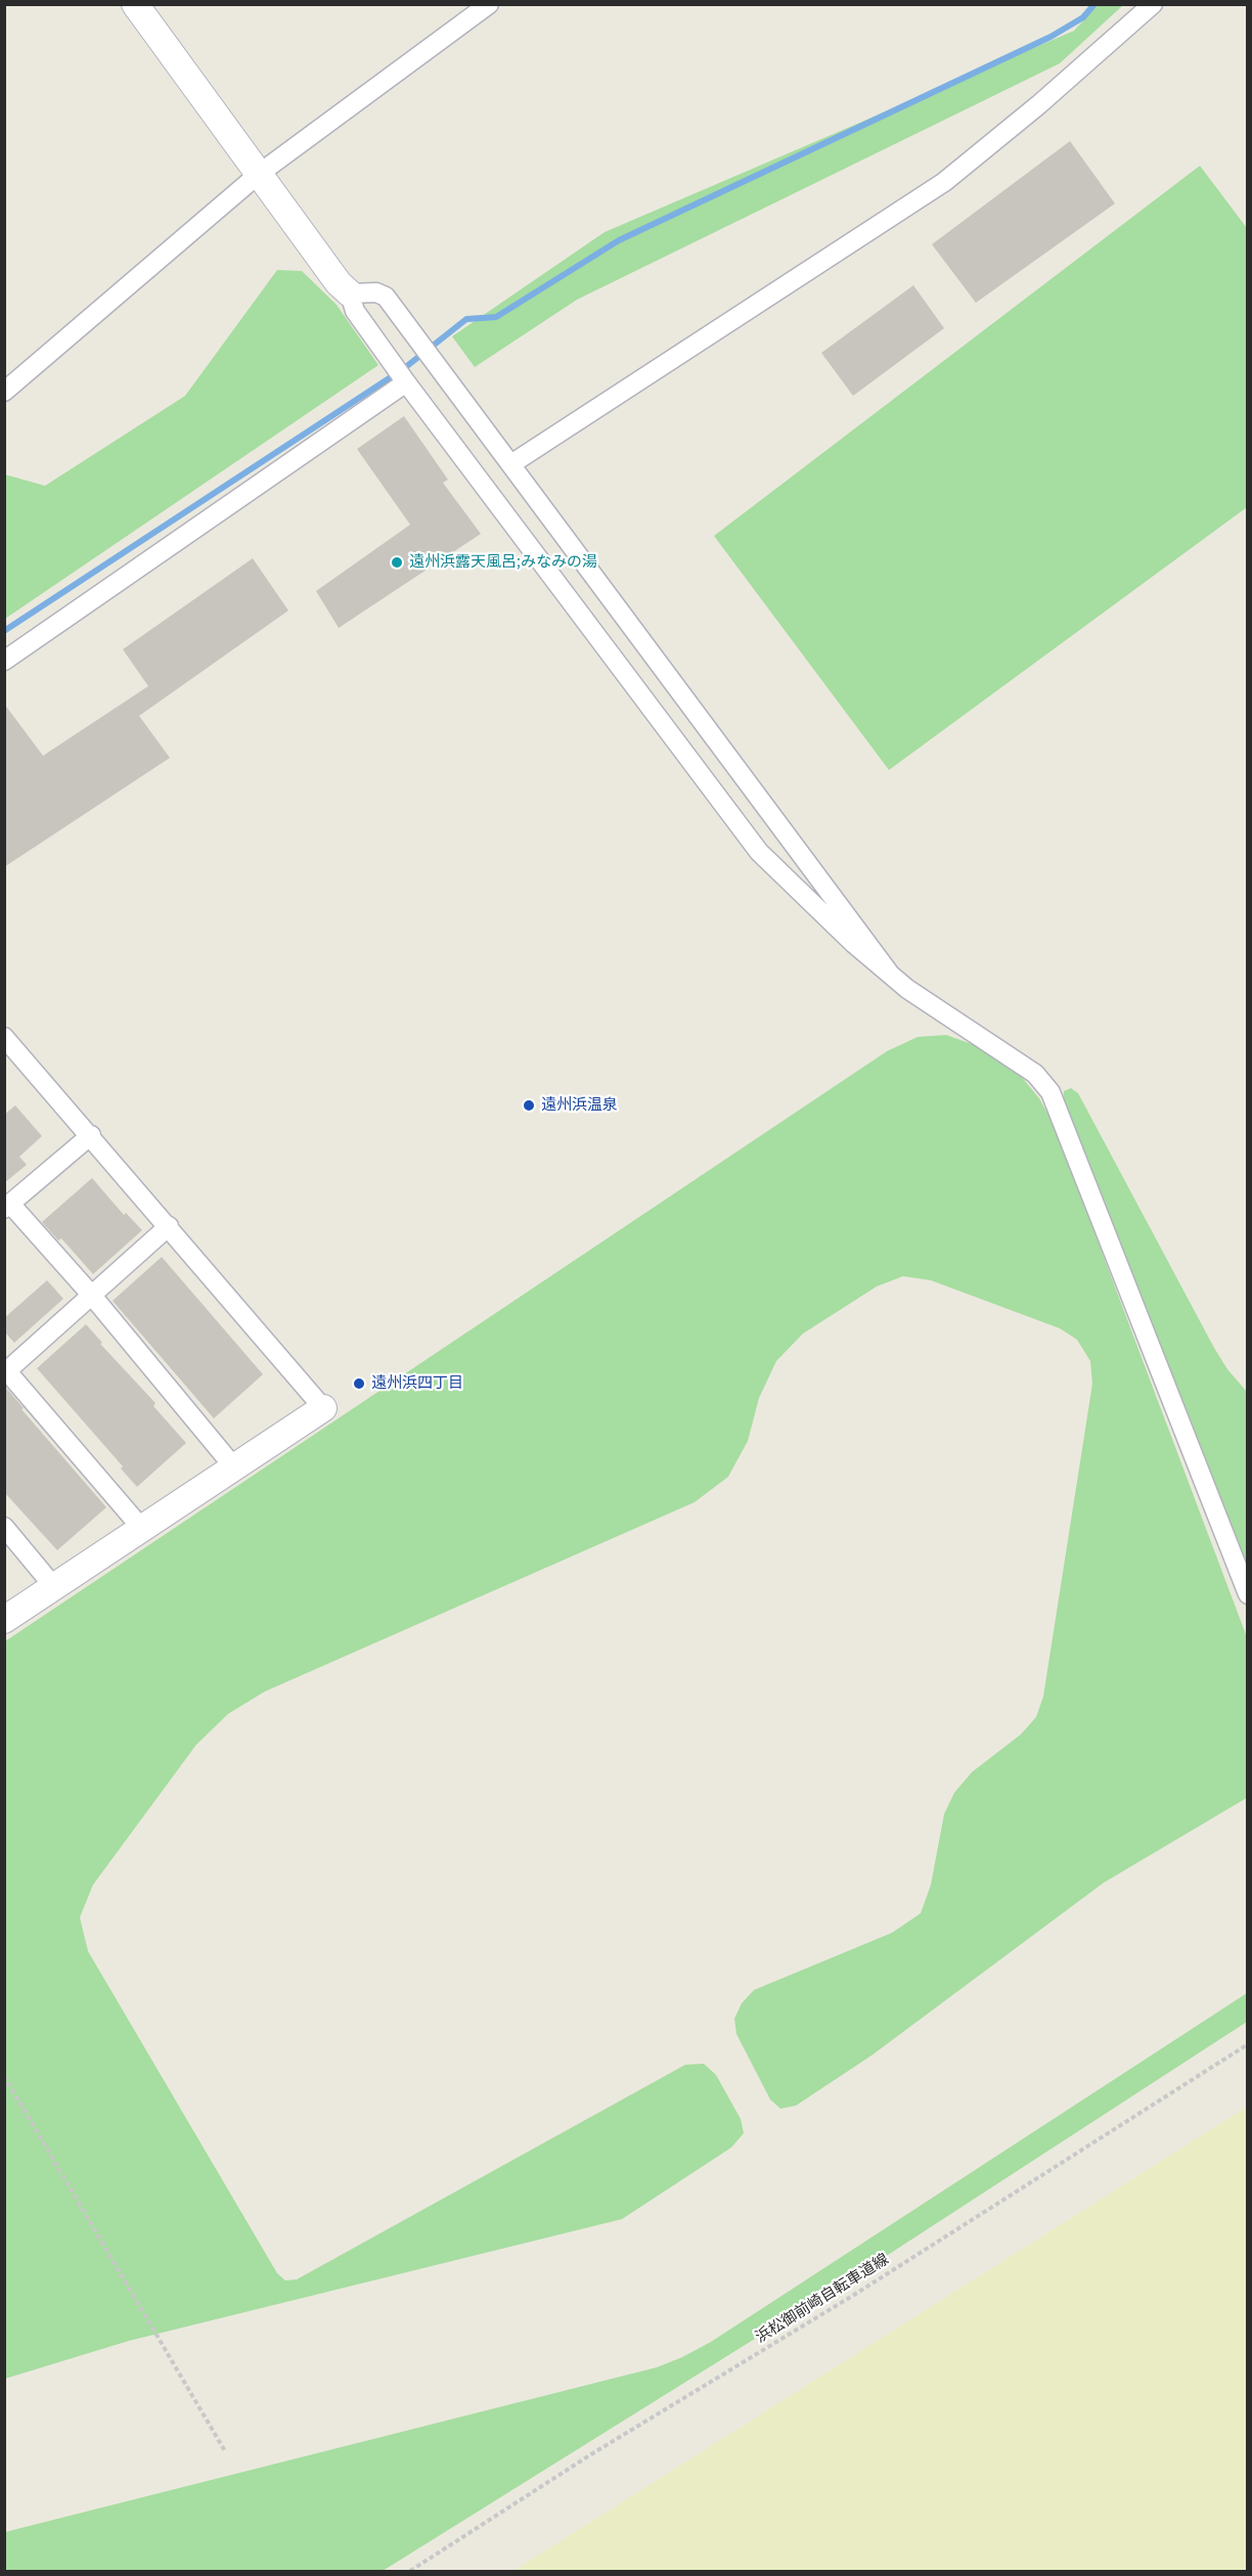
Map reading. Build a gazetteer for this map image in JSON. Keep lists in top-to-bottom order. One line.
{"streets":{"path":["浜松御前崎自転車道線"]},"places":["遠州浜露天風呂;みなみの湯","遠州浜温泉","遠州浜四丁目"]}
